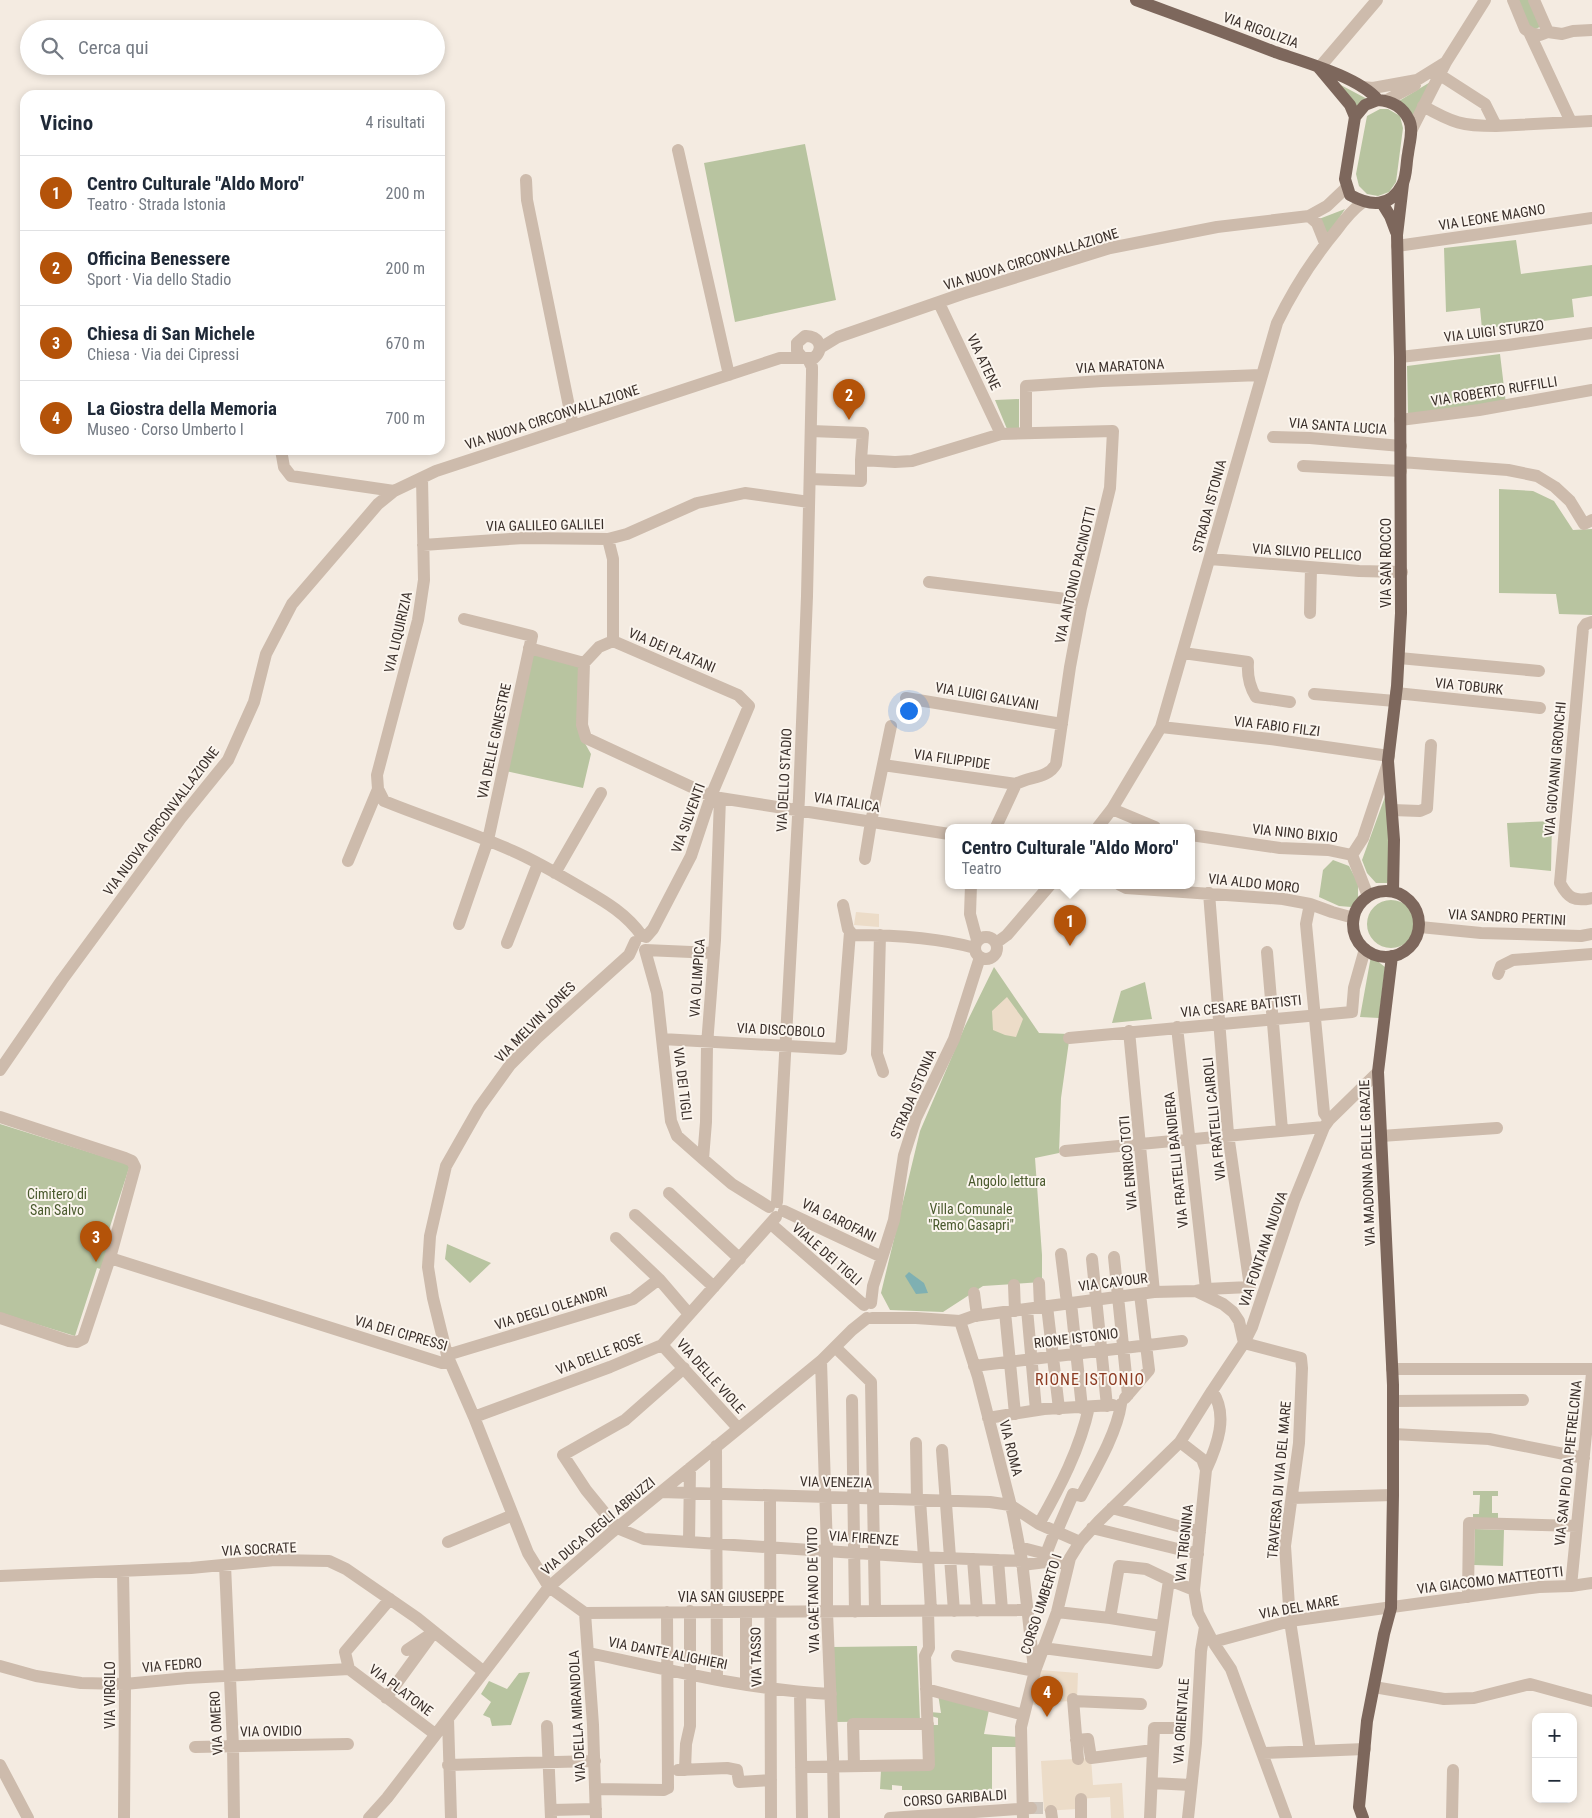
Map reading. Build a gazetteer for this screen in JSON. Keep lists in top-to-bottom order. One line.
{"streets":{"main road":["VIA RIGOLIZIA","VIA SAN ROCCO","VIA MADONNA DELLE GRAZIE"],"street":["VIA LEONE MAGNO","VIA NUOVA CIRCONVALLAZIONE","VIA LUIGI STURZO","VIA ATENE","VIA MARATONA","VIA ROBERTO RUFFILLI","VIA SANTA LUCIA","STRADA ISTONIA","VIA GALILEO GALILEI","VIA SILVIO PELLICO","VIA ANTONIO PACINOTTI","VIA LIQUIRIZIA","VIA DEI PLATANI","VIA TOBURK","VIA LUIGI GALVANI","VIA FABIO FILZI","VIA DELLE GINESTRE","VIA FILIPPIDE","VIA GIOVANNI GRONCHI","VIA DELLO STADIO","VIA ITALICA","VIA SILVENTI","VIA NINO BIXIO","VIA ALDO MORO","VIA SANDRO PERTINI","VIA OLIMPICA","VIA CESARE BATTISTI","VIA MELVIN JONES","VIA DISCOBOLO","VIA DEI TIGLI","VIA FRATELLI CAIROLI","VIA FRATELLI BANDIERA","VIA ENRICO TOTI","VIA GAROFANI","VIA FONTANA NUOVA","VIALE DEI TIGLI","VIA CAVOUR","VIA DEGLI OLEANDRI","VIA DEI CIPRESSI","RIONE ISTONIO","VIA DELLE ROSE","VIA DELLE VIOLE","VIA ROMA","VIA SAN PIO DA PIETRELCINA","TRAVERSA DI VIA DEL MARE","VIA VENEZIA","VIA DUCA DEGLI ABRUZZI","VIA FIRENZE","VIA TRIGNINA","VIA SOCRATE","VIA GIACOMO MATTEOTTI","VIA GAETANO DE VITO","VIA SAN GIUSEPPE","CORSO UMBERTO I","VIA DEL MARE","VIA DANTE ALIGHIERI","VIA TASSO","VIA FEDRO","VIA PLATONE","VIA VIRGILO","VIA DELLA MIRANDOLA","VIA ORIENTALE","VIA OMERO","VIA OVIDIO","CORSO GARIBALDI"]},"crossings":[["VIA RIGOLIZIA","VIA NUOVA CIRCONVALLAZIONE"],["VIA RIGOLIZIA","STRADA ISTONIA"],["VIA LEONE MAGNO","VIA SAN ROCCO"],["VIA NUOVA CIRCONVALLAZIONE","VIA ATENE"],["VIA NUOVA CIRCONVALLAZIONE","STRADA ISTONIA"],["VIA NUOVA CIRCONVALLAZIONE","VIA LIQUIRIZIA"],["VIA NUOVA CIRCONVALLAZIONE","VIA DELLO STADIO"],["VIA LUIGI STURZO","VIA SAN ROCCO"],["VIA MARATONA","STRADA ISTONIA"],["VIA MARATONA","VIA ANTONIO PACINOTTI"],["VIA ROBERTO RUFFILLI","VIA SAN ROCCO"],["VIA SANTA LUCIA","VIA SAN ROCCO"],["STRADA ISTONIA","VIA SILVIO PELLICO"],["STRADA ISTONIA","VIA FABIO FILZI"],["STRADA ISTONIA","VIA GAROFANI"],["STRADA ISTONIA","VIALE DEI TIGLI"],["STRADA ISTONIA","VIA DUCA DEGLI ABRUZZI"],["VIA GALILEO GALILEI","VIA LIQUIRIZIA"],["VIA GALILEO GALILEI","VIA DELLO STADIO"],["VIA SILVIO PELLICO","VIA SAN ROCCO"],["VIA SAN ROCCO","VIA TOBURK"],["VIA SAN ROCCO","VIA FABIO FILZI"],["VIA SAN ROCCO","VIA NINO BIXIO"],["VIA SAN ROCCO","VIA ALDO MORO"],["VIA SAN ROCCO","VIA SANDRO PERTINI"],["VIA SAN ROCCO","VIA CESARE BATTISTI"],["VIA SAN ROCCO","VIA MADONNA DELLE GRAZIE"],["VIA ANTONIO PACINOTTI","VIA LUIGI GALVANI"],["VIA ANTONIO PACINOTTI","VIA FILIPPIDE"],["VIA DEI PLATANI","VIA ITALICA"],["VIA DEI PLATANI","VIA SILVENTI"],["VIA DELLO STADIO","VIA ITALICA"],["VIA DELLO STADIO","VIA DISCOBOLO"],["VIA DELLO STADIO","VIA DEI TIGLI"],["VIA DELLO STADIO","VIA GAROFANI"],["VIA DELLO STADIO","VIALE DEI TIGLI"],["VIA DELLO STADIO","VIA DELLE ROSE"],["VIA ITALICA","VIA SILVENTI"],["VIA ITALICA","VIA OLIMPICA"],["VIA SILVENTI","VIA OLIMPICA"],["VIA SILVENTI","VIA MELVIN JONES"],["VIA SILVENTI","VIA DEI TIGLI"],["VIA NINO BIXIO","VIA ALDO MORO"],["VIA NINO BIXIO","VIA SANDRO PERTINI"],["VIA NINO BIXIO","VIA CESARE BATTISTI"],["VIA NINO BIXIO","VIA MADONNA DELLE GRAZIE"],["VIA ALDO MORO","VIA SANDRO PERTINI"],["VIA ALDO MORO","VIA CESARE BATTISTI"],["VIA ALDO MORO","VIA FRATELLI CAIROLI"],["VIA ALDO MORO","VIA MADONNA DELLE GRAZIE"],["VIA SANDRO PERTINI","VIA CESARE BATTISTI"],["VIA SANDRO PERTINI","VIA MADONNA DELLE GRAZIE"],["VIA OLIMPICA","VIA DISCOBOLO"],["VIA OLIMPICA","VIA DEI TIGLI"],["VIA CESARE BATTISTI","VIA FRATELLI CAIROLI"],["VIA CESARE BATTISTI","VIA FRATELLI BANDIERA"],["VIA CESARE BATTISTI","VIA ENRICO TOTI"],["VIA CESARE BATTISTI","VIA MADONNA DELLE GRAZIE"],["VIA MELVIN JONES","VIA DEI TIGLI"],["VIA MELVIN JONES","VIA DEGLI OLEANDRI"],["VIA MELVIN JONES","VIA DEI CIPRESSI"],["VIA DISCOBOLO","VIA DEI TIGLI"],["VIA DEI TIGLI","VIA GAROFANI"],["VIA DEI TIGLI","VIALE DEI TIGLI"],["VIA DEI TIGLI","VIA DELLE ROSE"],["VIA FRATELLI CAIROLI","VIA FRATELLI BANDIERA"],["VIA FRATELLI CAIROLI","VIA CAVOUR"],["VIA FRATELLI BANDIERA","VIA CAVOUR"],["VIA ENRICO TOTI","VIA CAVOUR"],["VIA MADONNA DELLE GRAZIE","VIA FONTANA NUOVA"],["VIA MADONNA DELLE GRAZIE","VIA GIACOMO MATTEOTTI"],["VIA MADONNA DELLE GRAZIE","VIA DEL MARE"],["VIA GAROFANI","VIALE DEI TIGLI"],["VIA GAROFANI","VIA DELLE ROSE"],["VIA FONTANA NUOVA","VIA CAVOUR"],["VIA FONTANA NUOVA","TRAVERSA DI VIA DEL MARE"],["VIA FONTANA NUOVA","VIA TRIGNINA"],["VIA FONTANA NUOVA","CORSO UMBERTO I"],["VIALE DEI TIGLI","VIA DELLE ROSE"],["VIALE DEI TIGLI","VIA DUCA DEGLI ABRUZZI"],["VIA CAVOUR","VIA ROMA"],["VIA CAVOUR","TRAVERSA DI VIA DEL MARE"],["VIA DEGLI OLEANDRI","VIA DEI CIPRESSI"],["VIA DEI CIPRESSI","VIA DELLE ROSE"],["VIA DEI CIPRESSI","VIA DUCA DEGLI ABRUZZI"],["RIONE ISTONIO","VIA ROMA"],["VIA DELLE ROSE","VIA DELLE VIOLE"],["VIA DELLE VIOLE","VIA DUCA DEGLI ABRUZZI"],["VIA ROMA","VIA VENEZIA"],["VIA ROMA","VIA FIRENZE"],["VIA ROMA","VIA SAN GIUSEPPE"],["VIA ROMA","CORSO UMBERTO I"],["VIA SAN PIO DA PIETRELCINA","VIA GIACOMO MATTEOTTI"],["TRAVERSA DI VIA DEL MARE","VIA DEL MARE"],["VIA VENEZIA","VIA DUCA DEGLI ABRUZZI"],["VIA VENEZIA","VIA GAETANO DE VITO"],["VIA VENEZIA","VIA TASSO"],["VIA DUCA DEGLI ABRUZZI","VIA FIRENZE"],["VIA DUCA DEGLI ABRUZZI","VIA SOCRATE"],["VIA DUCA DEGLI ABRUZZI","VIA GAETANO DE VITO"],["VIA DUCA DEGLI ABRUZZI","VIA PLATONE"],["VIA FIRENZE","VIA GAETANO DE VITO"],["VIA FIRENZE","VIA TASSO"],["VIA TRIGNINA","VIA DEL MARE"],["VIA TRIGNINA","VIA ORIENTALE"],["VIA SOCRATE","VIA VIRGILO"],["VIA SOCRATE","VIA OMERO"],["VIA GIACOMO MATTEOTTI","VIA DEL MARE"],["VIA GAETANO DE VITO","VIA SAN GIUSEPPE"],["VIA GAETANO DE VITO","VIA DANTE ALIGHIERI"],["VIA SAN GIUSEPPE","VIA TASSO"],["VIA SAN GIUSEPPE","VIA DELLA MIRANDOLA"],["CORSO UMBERTO I","CORSO GARIBALDI"],["VIA DANTE ALIGHIERI","VIA TASSO"],["VIA DANTE ALIGHIERI","VIA DELLA MIRANDOLA"],["VIA FEDRO","VIA PLATONE"],["VIA FEDRO","VIA VIRGILO"],["VIA FEDRO","VIA OMERO"],["VIA OMERO","VIA OVIDIO"]],"districts":["RIONE ISTONIO"],"parks":["Angolo lettura","Cimitero di San Salvo","Villa Comunale \"Remo Gasapri\""],"page":{"search":"Cerca qui","heading":["Vicino","4 risultati"],"list":[{"mark":"1","name":"Centro Culturale \"Aldo Moro\"","note":"Teatro · Strada Istonia","value":"200 m"},{"mark":"2","name":"Officina Benessere","note":"Sport · Via dello Stadio","value":"200 m"},{"mark":"3","name":"Chiesa di San Michele","note":"Chiesa · Via dei Cipressi","value":"670 m"},{"mark":"4","name":"La Giostra della Memoria","note":"Museo · Corso Umberto I","value":"700 m"}],"pins":["2","1","3","4"],"popup":["Centro Culturale \"Aldo Moro\"","Teatro"],"map_buttons":["+","−"]}}
